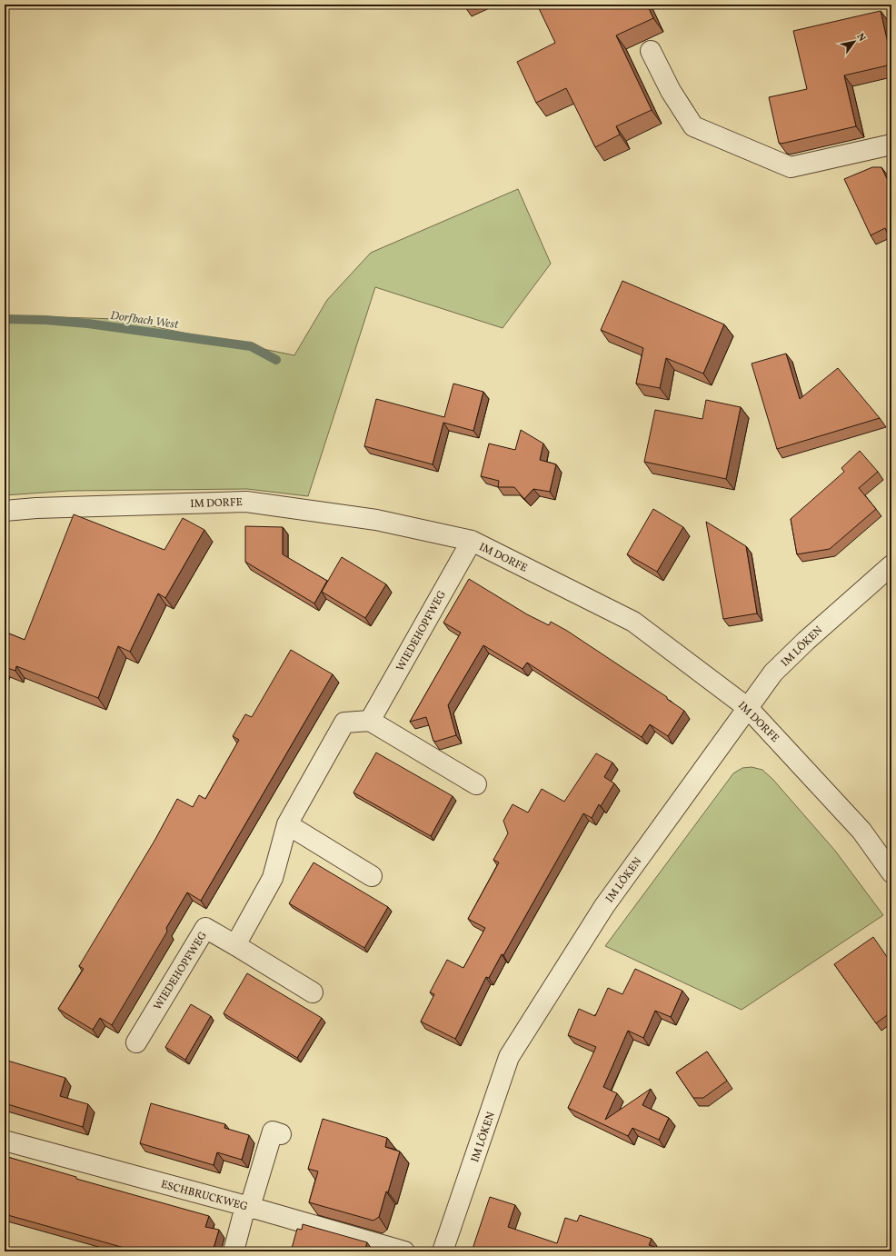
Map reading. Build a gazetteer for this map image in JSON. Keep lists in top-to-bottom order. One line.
{"streets":{"street":["IM DORFE","WIEDEHOPFWEG","IM LÖKEN","ESCHBRUCKWEG"]},"crossings":[["IM DORFE","WIEDEHOPFWEG"],["IM DORFE","IM LÖKEN"]],"water":["Dorfbach West"],"north":"top right"}
